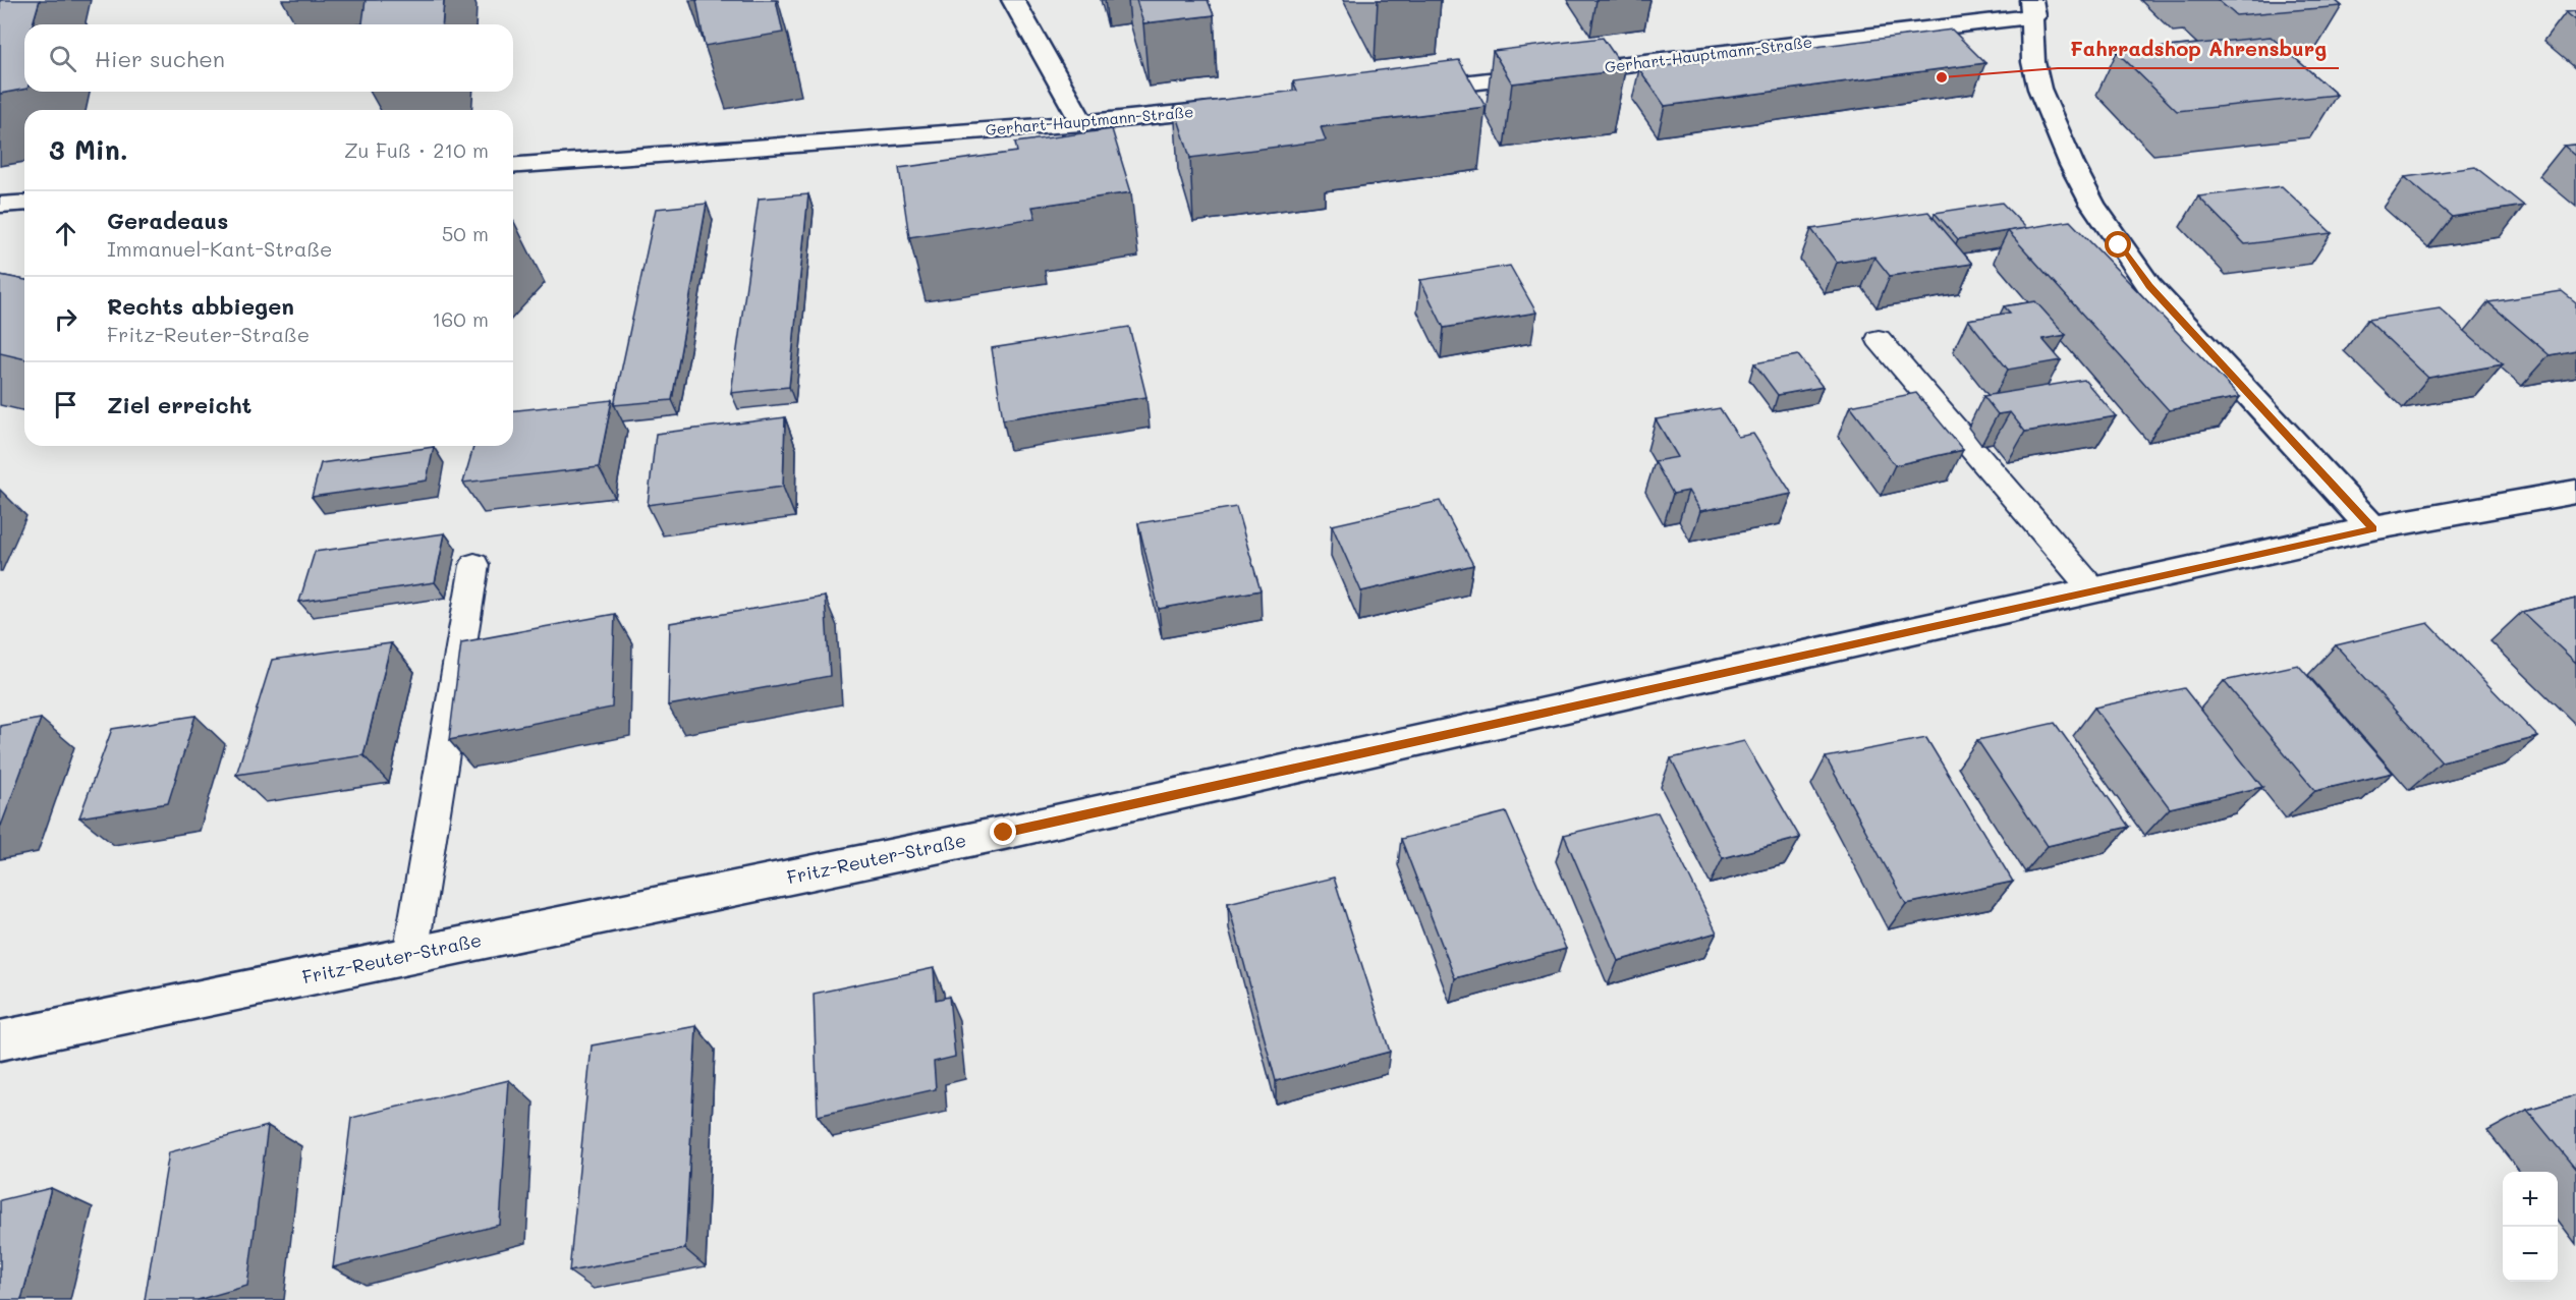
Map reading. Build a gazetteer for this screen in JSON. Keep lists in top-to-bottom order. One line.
{"streets":{"street":["Gerhart-Hauptmann-Straße","Fritz-Reuter-Straße"]},"places":["Fahrradshop Ahrensburg"],"page":{"search":"Hier suchen","heading":["3 Min.","Zu Fuß · 210 m"],"list":[["Geradeaus","Immanuel-Kant-Straße","50 m"],["Rechts abbiegen","Fritz-Reuter-Straße","160 m"],"Ziel erreicht"],"map_buttons":["+","−"]}}
